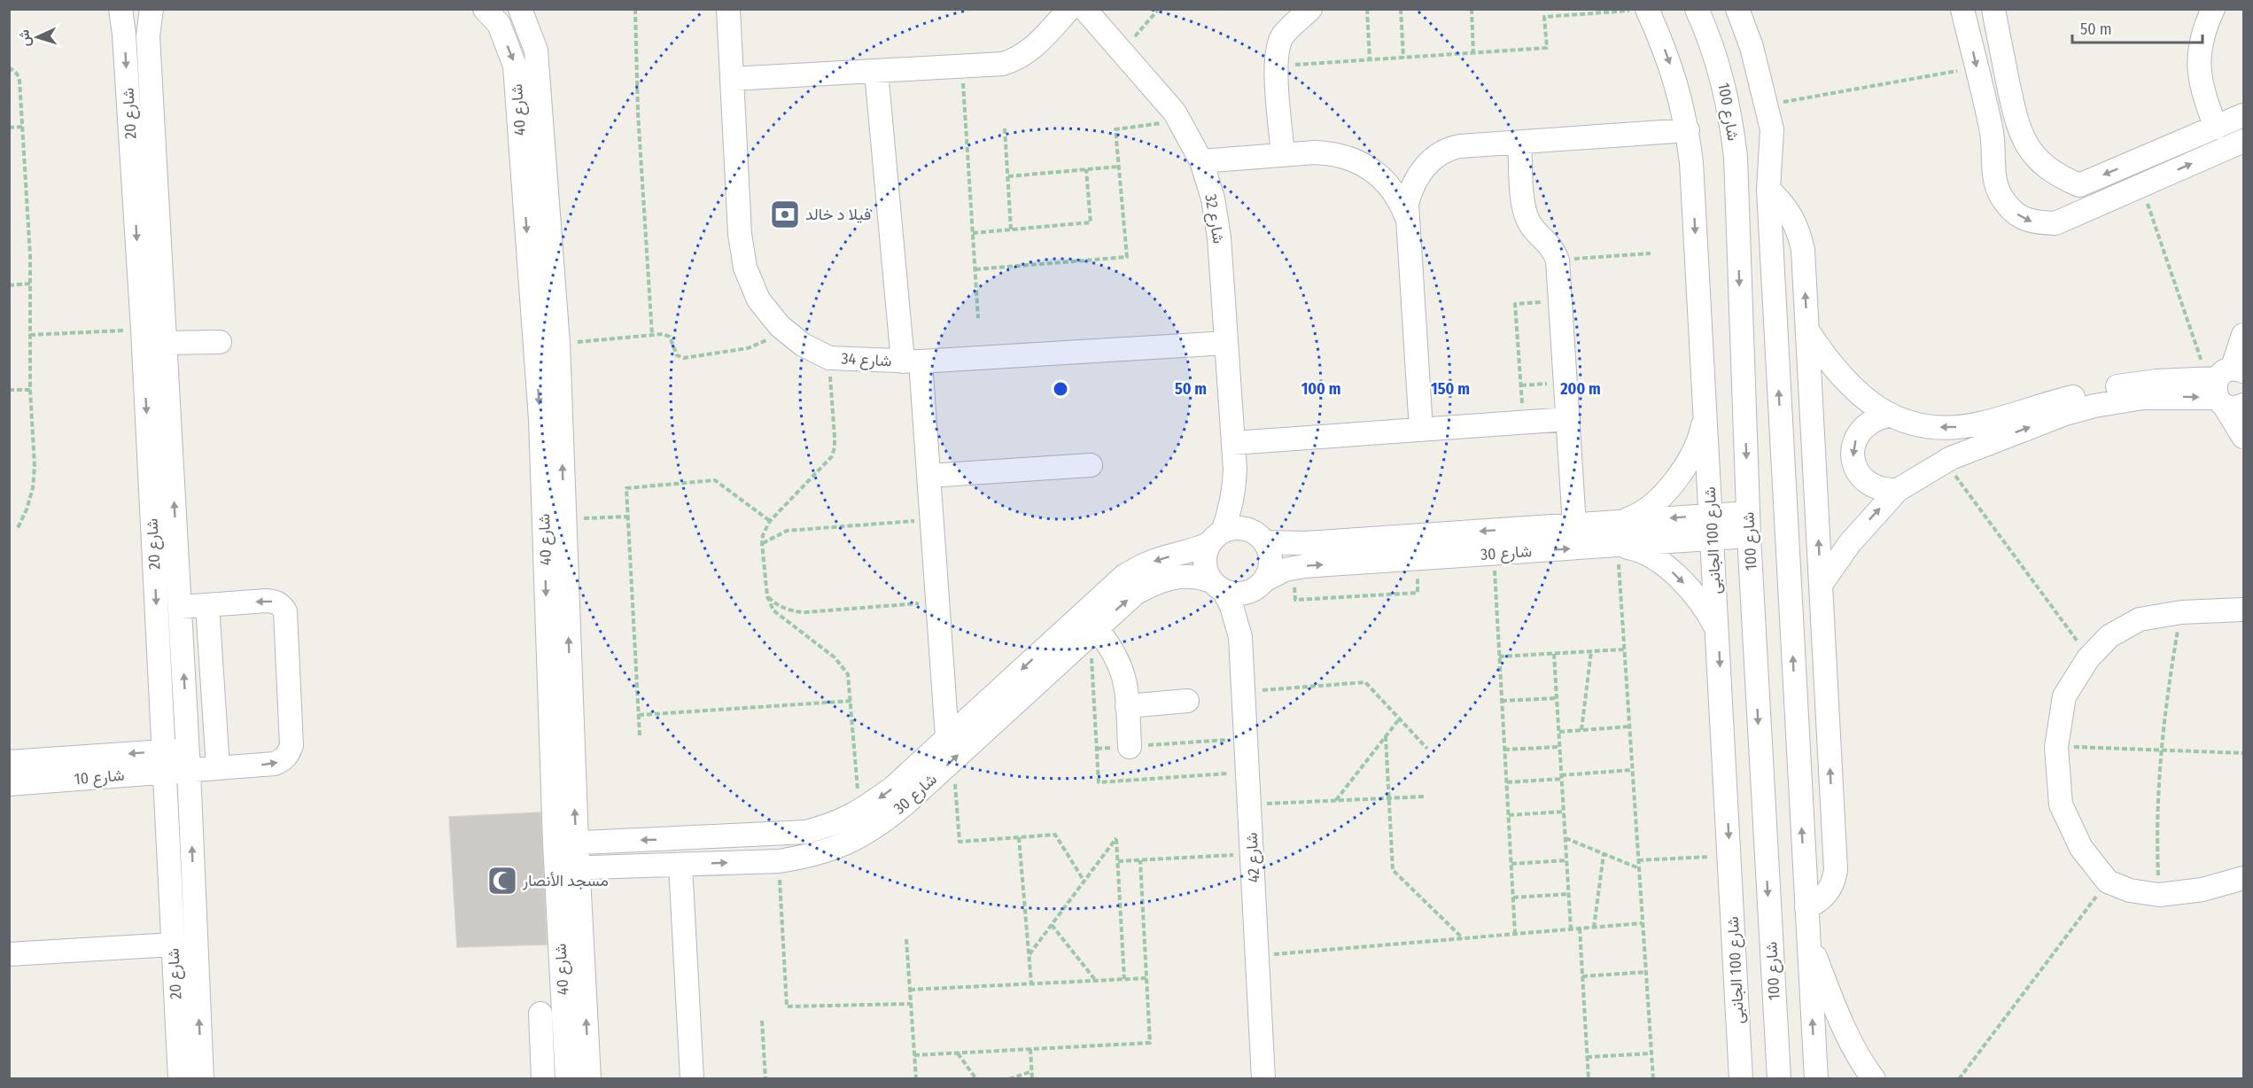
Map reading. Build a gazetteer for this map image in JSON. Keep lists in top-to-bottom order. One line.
{"streets":{"street":["شارع 40","شارع 100","شارع 20","شارع 32","شارع 34","شارع 100 الجانبى","شارع 30","شارع 10","شارع 42"]},"crossings":[["شارع 40","شارع 30"],["شارع 100","شارع 30"],["شارع 20","شارع 10"],["شارع 32","شارع 34"],["شارع 32","شارع 30"],["شارع 32","شارع 42"],["شارع 100 الجانبى","شارع 30"],["شارع 30","شارع 42"]],"places":{"bank":["فيلا د خالد"],"mosque":["مسجد الأنصار"]},"scale_bar":"50 m","north":"left","rings":["50 m","100 m","150 m","200 m"]}
